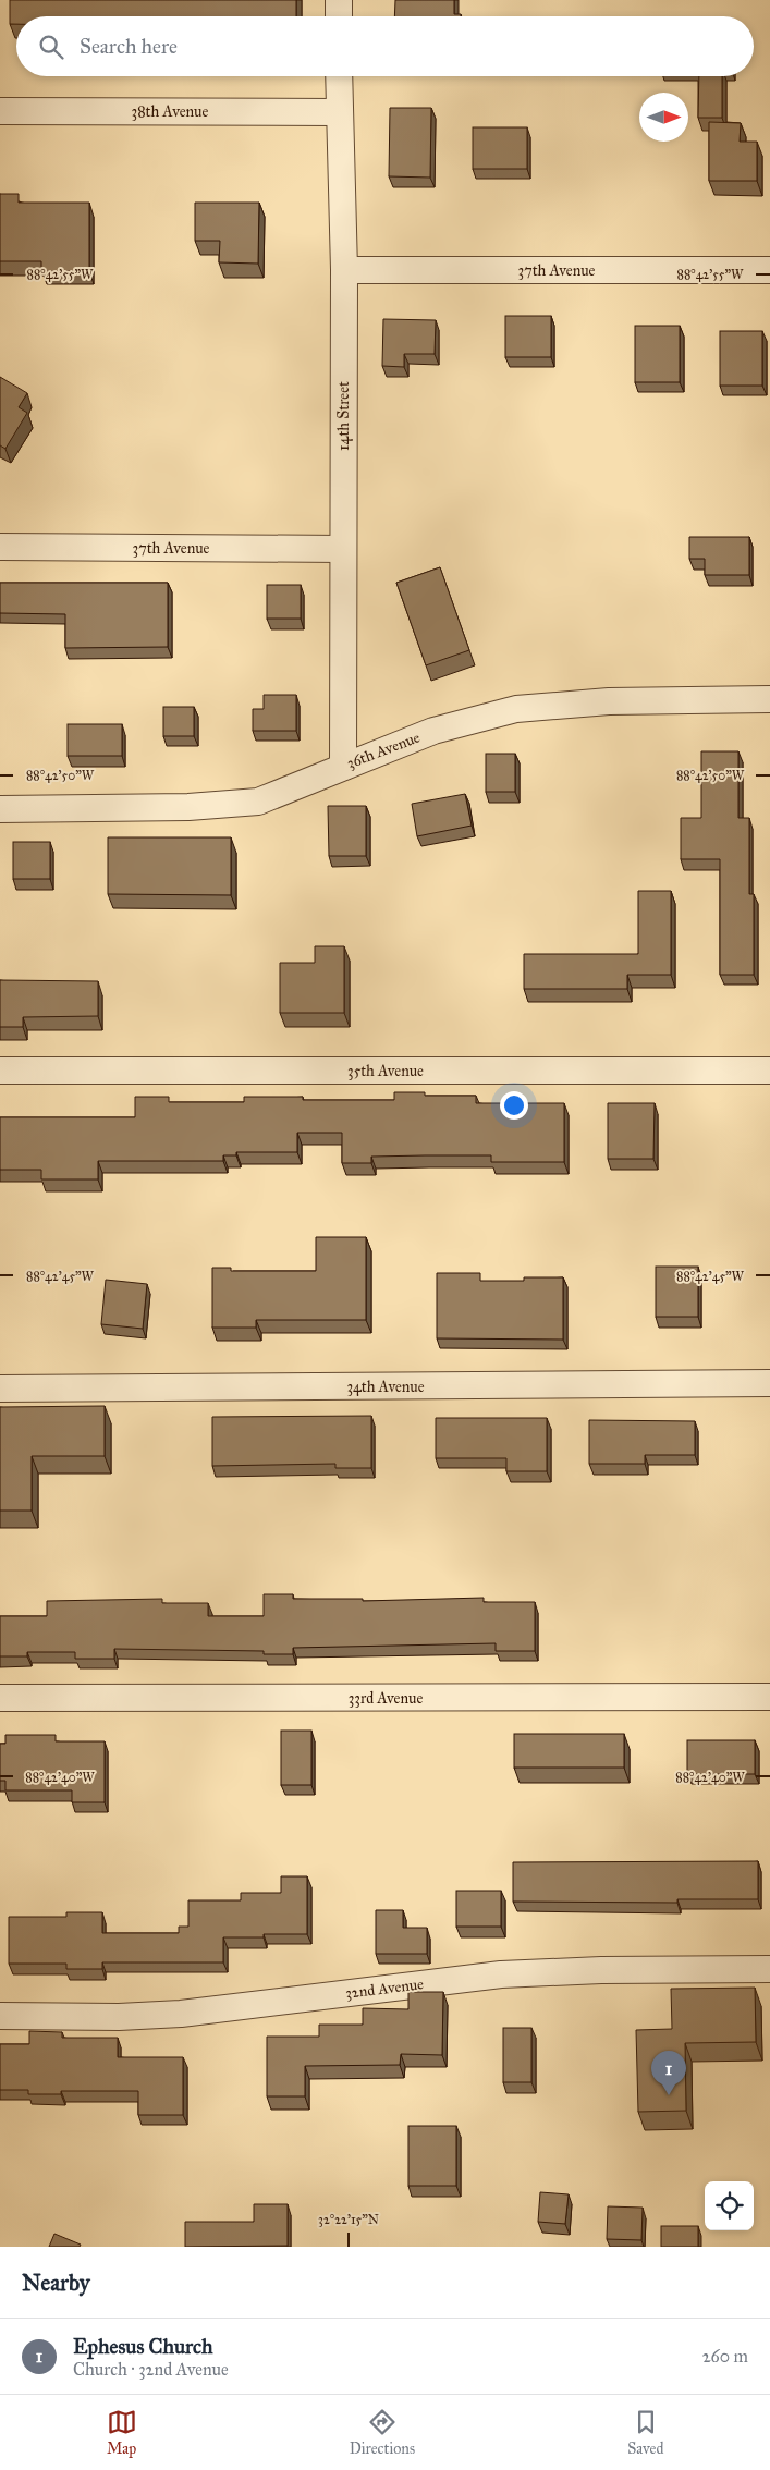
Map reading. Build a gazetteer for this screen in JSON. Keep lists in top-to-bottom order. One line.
{"streets":{"street":["38th Avenue","37th Avenue","14th Street","36th Avenue","35th Avenue","34th Avenue","33rd Avenue","32nd Avenue"]},"crossings":[["38th Avenue","14th Street"],["37th Avenue","14th Street"],["14th Street","36th Avenue"]],"north":"right","page":{"search":"Search here","pins":"1","heading":"Nearby","list":[{"mark":"1","name":"Ephesus Church","note":"Church · 32nd Avenue","value":"260 m"}],"nav":["Map","Directions","Saved"]},"coordinates":["88°42'55\"W","88°42'50\"W","88°42'45\"W","88°42'40\"W","32°22'15\"N"]}
